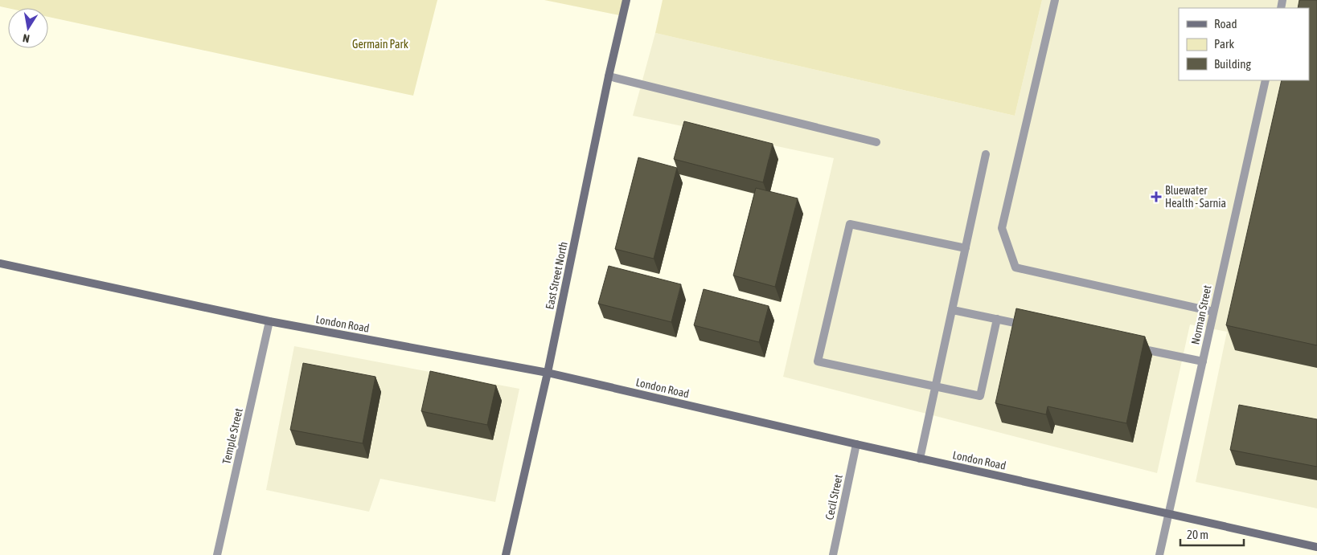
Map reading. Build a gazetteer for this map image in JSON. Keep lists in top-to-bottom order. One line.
{"streets":{"main road":["East Street North","London Road"],"street":["Norman Street","Temple Street","Cecil Street"]},"crossings":[["East Street North","London Road"],["Norman Street","London Road"],["London Road","Temple Street"],["London Road","Cecil Street"]],"parks":["Germain Park"],"places":{"health":["Bluewater Health - Sarnia"]},"legend":["Road","Park","Building"],"scale_bar":"20 m","north":"bottom"}
